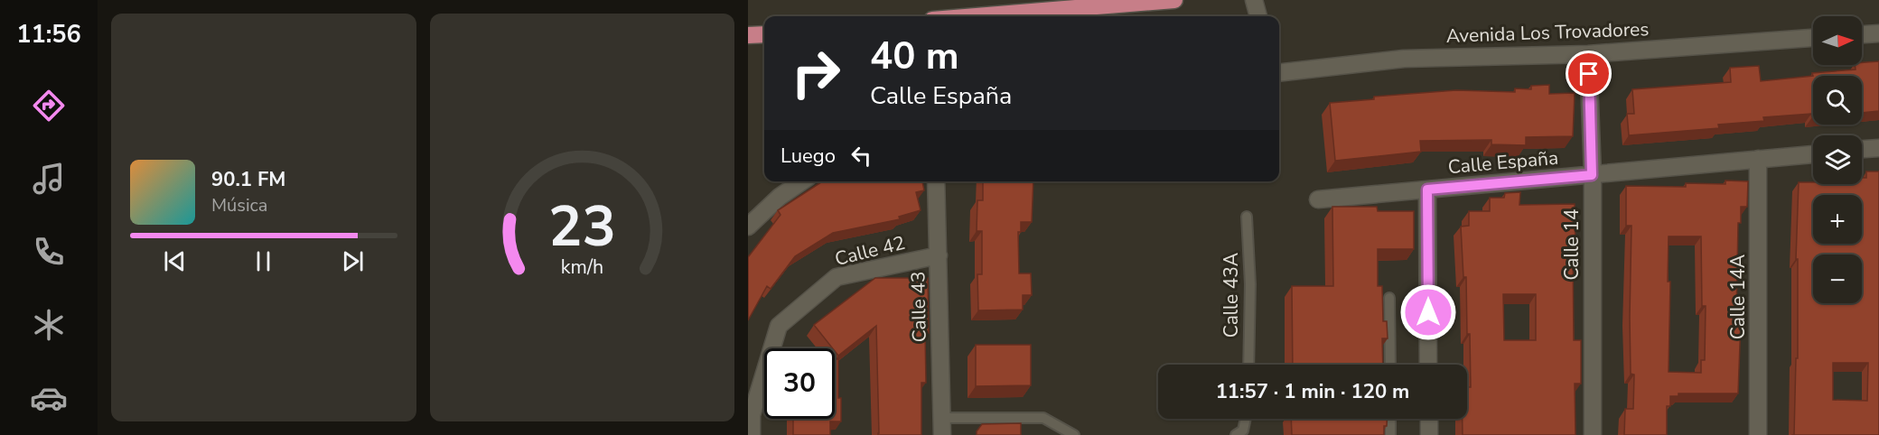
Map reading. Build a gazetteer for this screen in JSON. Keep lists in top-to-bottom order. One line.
{"streets":{"street":["Avenida Los Trovadores","Calle España","Calle 14","Calle 42","Calle 14A","Calle 43"],"lane":["Calle 43A"]},"crossings":[["Avenida Los Trovadores","Calle 14"],["Calle España","Calle 14"],["Calle España","Calle 14A"],["Calle 42","Calle 43"]],"north":"right","page":{"tabs":"11:56","map_buttons":["+","−"],"turn":["40 m","Calle España"],"then":"Luego","song":["90.1 FM","Música"],"limit":"30","trip":"11:57 · 1 min · 120 m","gauge":["23","km/h"]}}
